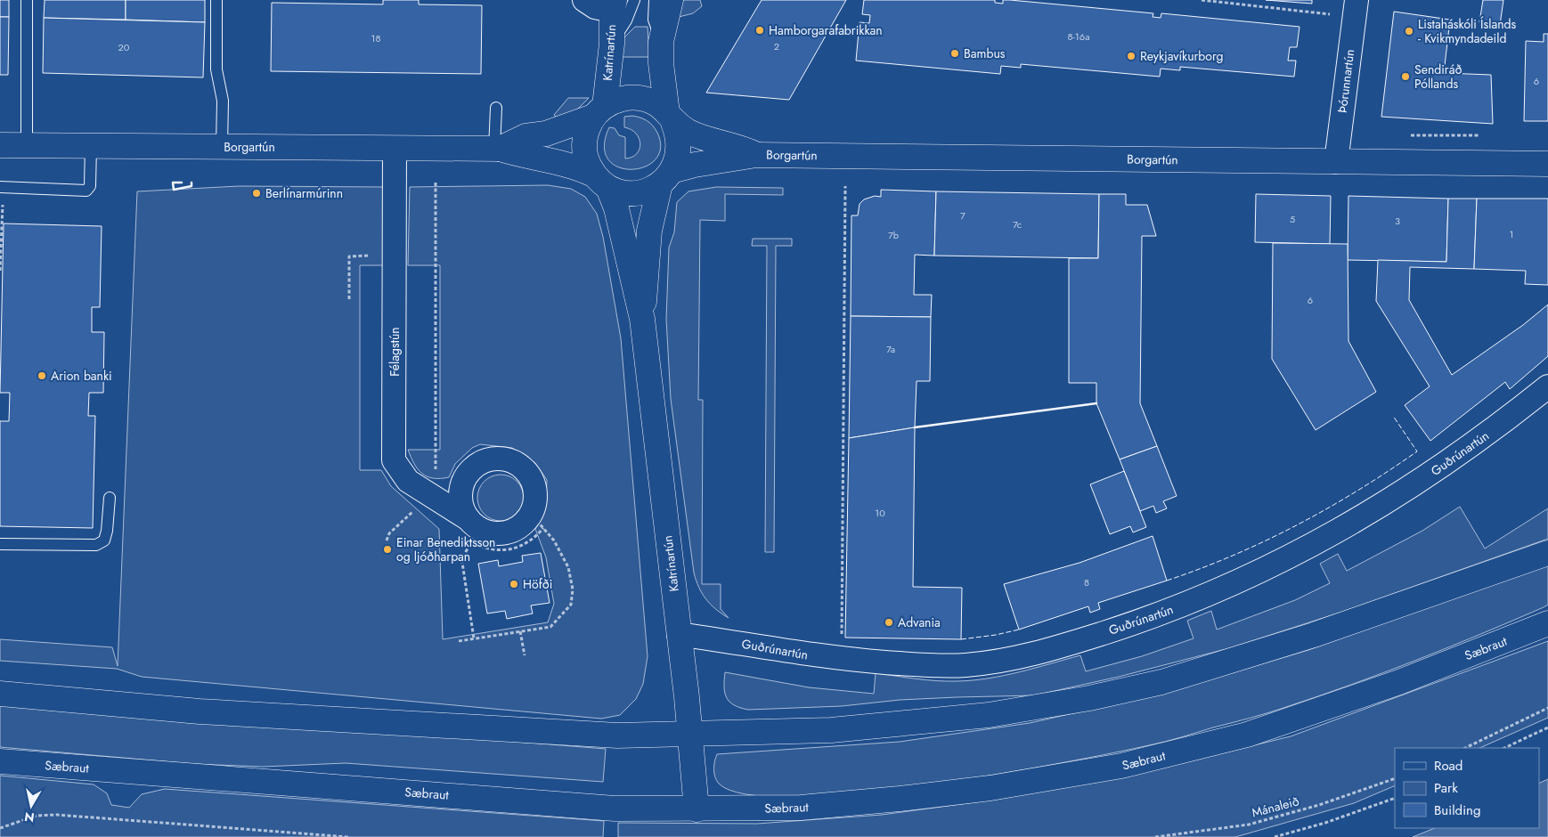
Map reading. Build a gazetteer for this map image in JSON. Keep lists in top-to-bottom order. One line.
{"streets":{"main road":["Katrínartún","Borgartún","Sæbraut"],"street":["Þórunnartún","Félagstún","Guðrúnartún"],"path":["Mánaleið"]},"crossings":[["Katrínartún","Borgartún"],["Katrínartún","Guðrúnartún"],["Katrínartún","Sæbraut"],["Þórunnartún","Borgartún"],["Borgartún","Félagstún"]],"places":["Hamborgarafabrikkan","Listaháskóli Íslands - Kvikmyndadeild","Bambus","Reykjavíkurborg","Sendiráð Póllands","Berlínarmúrinn","Arion banki","Einar Benediktsson og ljóðharpan","Höfði","Advania"],"house_numbers":["8-16a","18","2","20","6","7","5","3","7c","1","7b","6","7a","10","8"],"legend":["Road","Park","Building"],"north":"bottom"}
